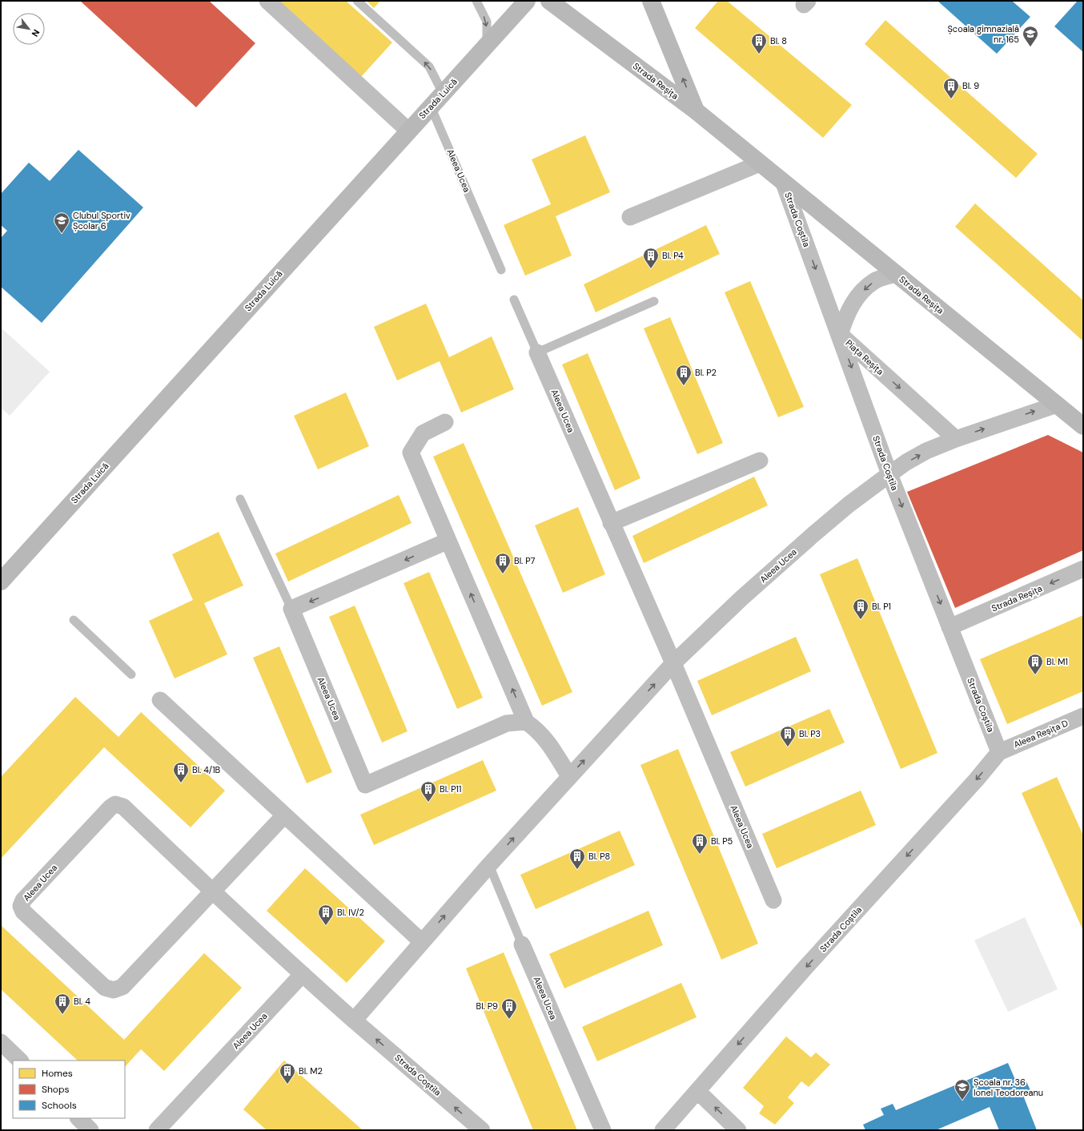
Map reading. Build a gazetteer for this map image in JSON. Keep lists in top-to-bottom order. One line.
{"streets":{"street":["Strada Reșița","Strada Luică","Aleea Ucea","Strada Coștila","Piața Reșița","Aleea Reșița D"]},"crossings":[["Strada Reșița","Strada Coștila"],["Strada Reșița","Piața Reșița"],["Strada Luică","Aleea Ucea"],["Aleea Ucea","Strada Coștila"],["Strada Coștila","Piața Reșița"],["Strada Coștila","Aleea Reșița D"]],"places":{"school or university":["Școala gimnazială nr. 165","Clubul Sportiv Școlar 6","Școala nr. 36 Ionel Teodoreanu"],"building":["Bl. 8","Bl. 9","Bl. P4","Bl. P2","Bl. P7","Bl. P1","Bl. M1","Bl. P3","Bl. 4/1B","Bl. P11","Bl. P5","Bl. P8","Bl. IV/2","Bl. 4","Bl. P9","Bl. M2"]},"legend":["Homes","Shops","Schools"],"north":"bottom right"}
